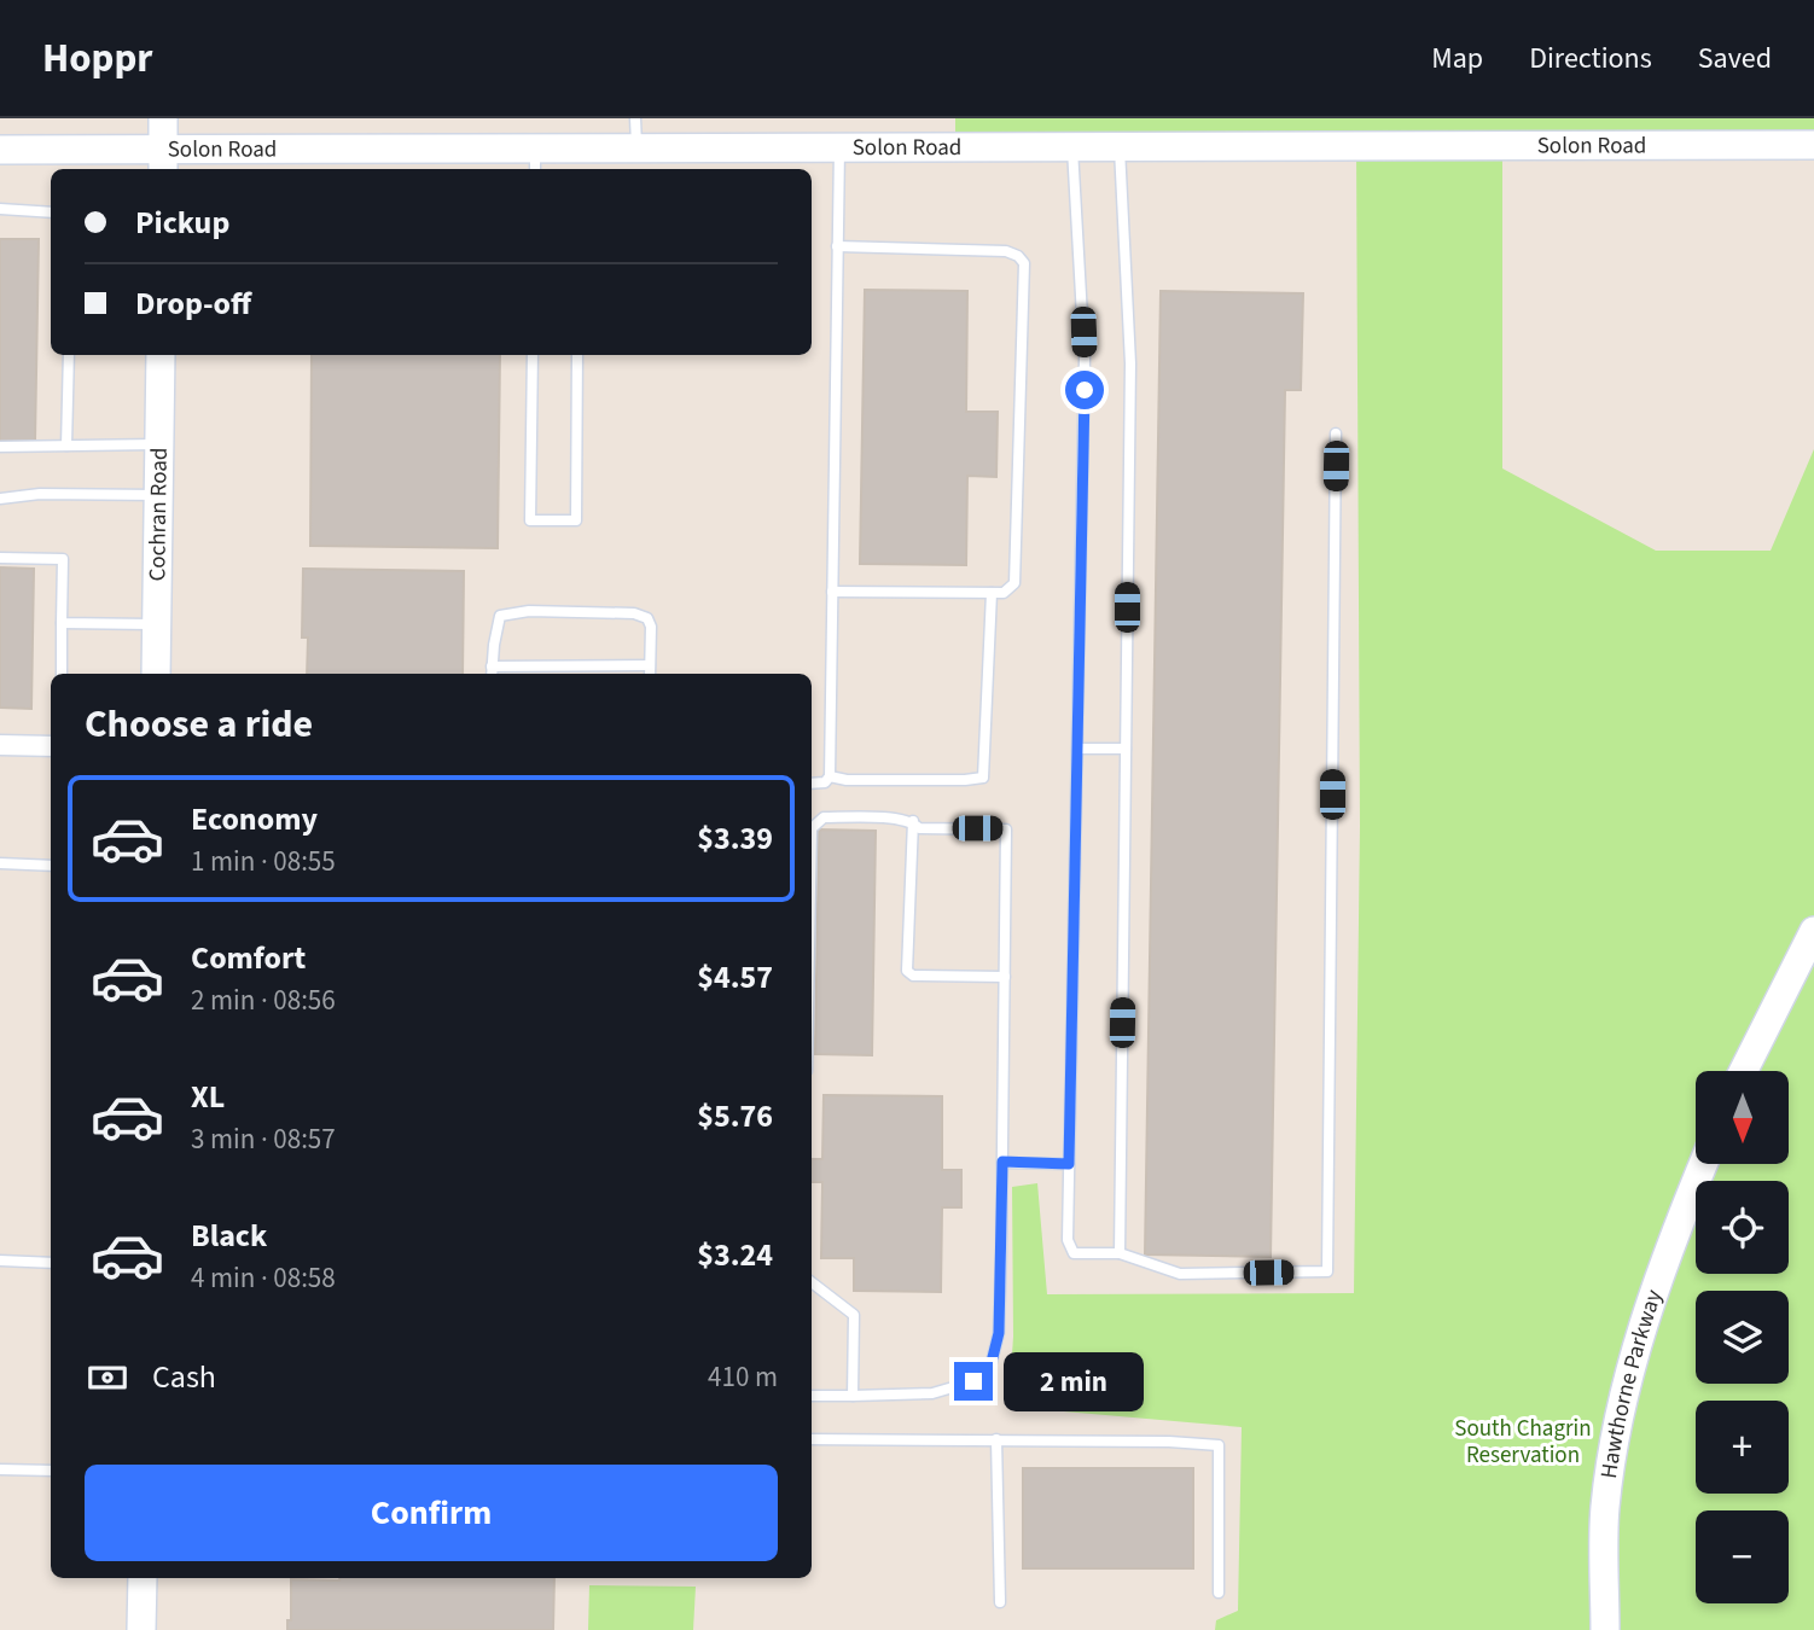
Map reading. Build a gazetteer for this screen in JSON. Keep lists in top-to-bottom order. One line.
{"streets":{"street":["Solon Road","Cochran Road","Hawthorne Parkway"]},"parks":["South Chagrin Reservation"],"north":"bottom","page":{"header":"Hoppr","nav":["Map","Directions","Saved"],"banner":["Pickup","Drop-off"],"heading":"Choose a ride","list":[{"name":"Economy","note":"1 min · 08:55","value":"$3.39"},{"name":"Comfort","note":"2 min · 08:56","value":"$4.57"},{"name":"XL","note":"3 min · 08:57","value":"$5.76"},{"name":"Black","note":"4 min · 08:58","value":"$3.24"}],"map_buttons":["+","−"],"pay":["Cash","410 m"],"bubble":"2 min","buttons":"Confirm"}}
